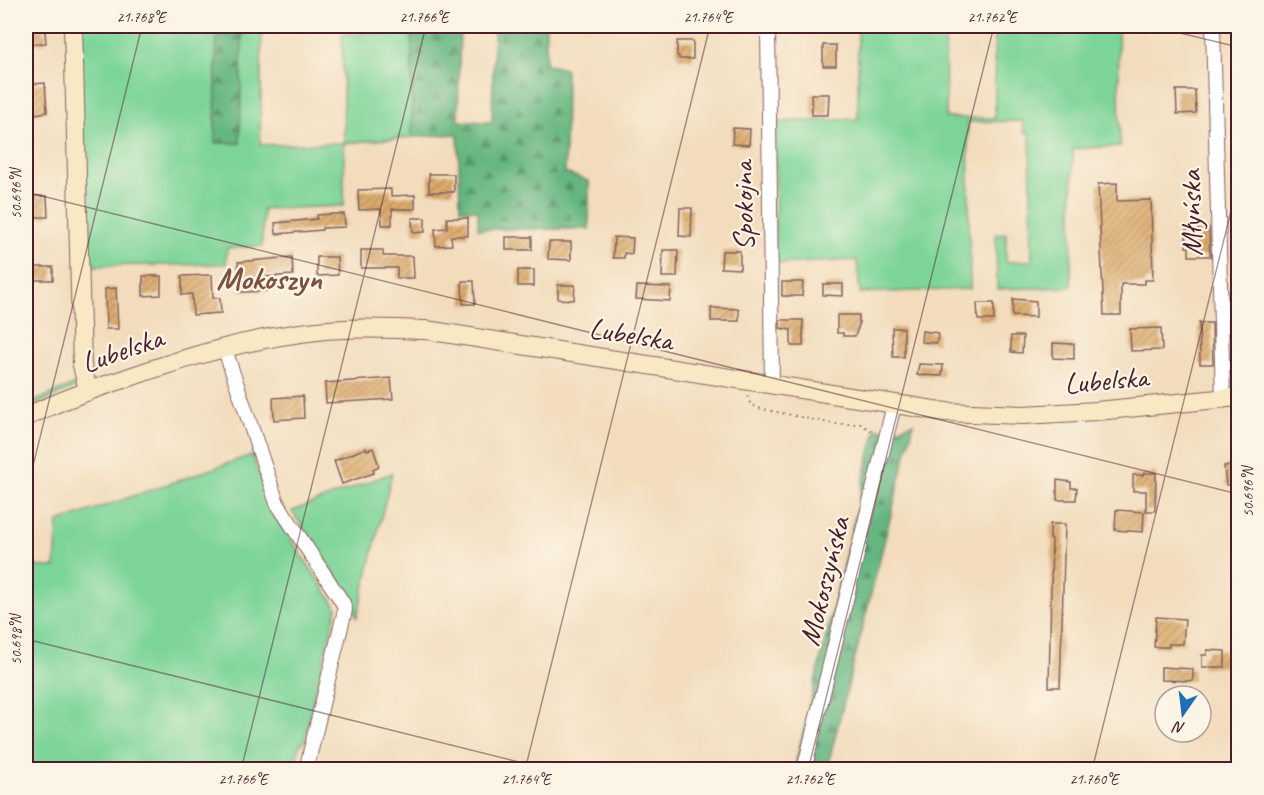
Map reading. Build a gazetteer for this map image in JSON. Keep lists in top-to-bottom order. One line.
{"streets":{"main road":["Lubelska"],"street":["Spokojna","Młyńska","Mokoszyńska"]},"crossings":[["Spokojna","Lubelska"],["Młyńska","Lubelska"],["Lubelska","Mokoszyńska"]],"districts":["Mokoszyn"],"north":"bottom","coordinates":["21.768°E","21.766°E","21.764°E","21.762°E","50.696°N","50.698°N","21.760°E"]}
